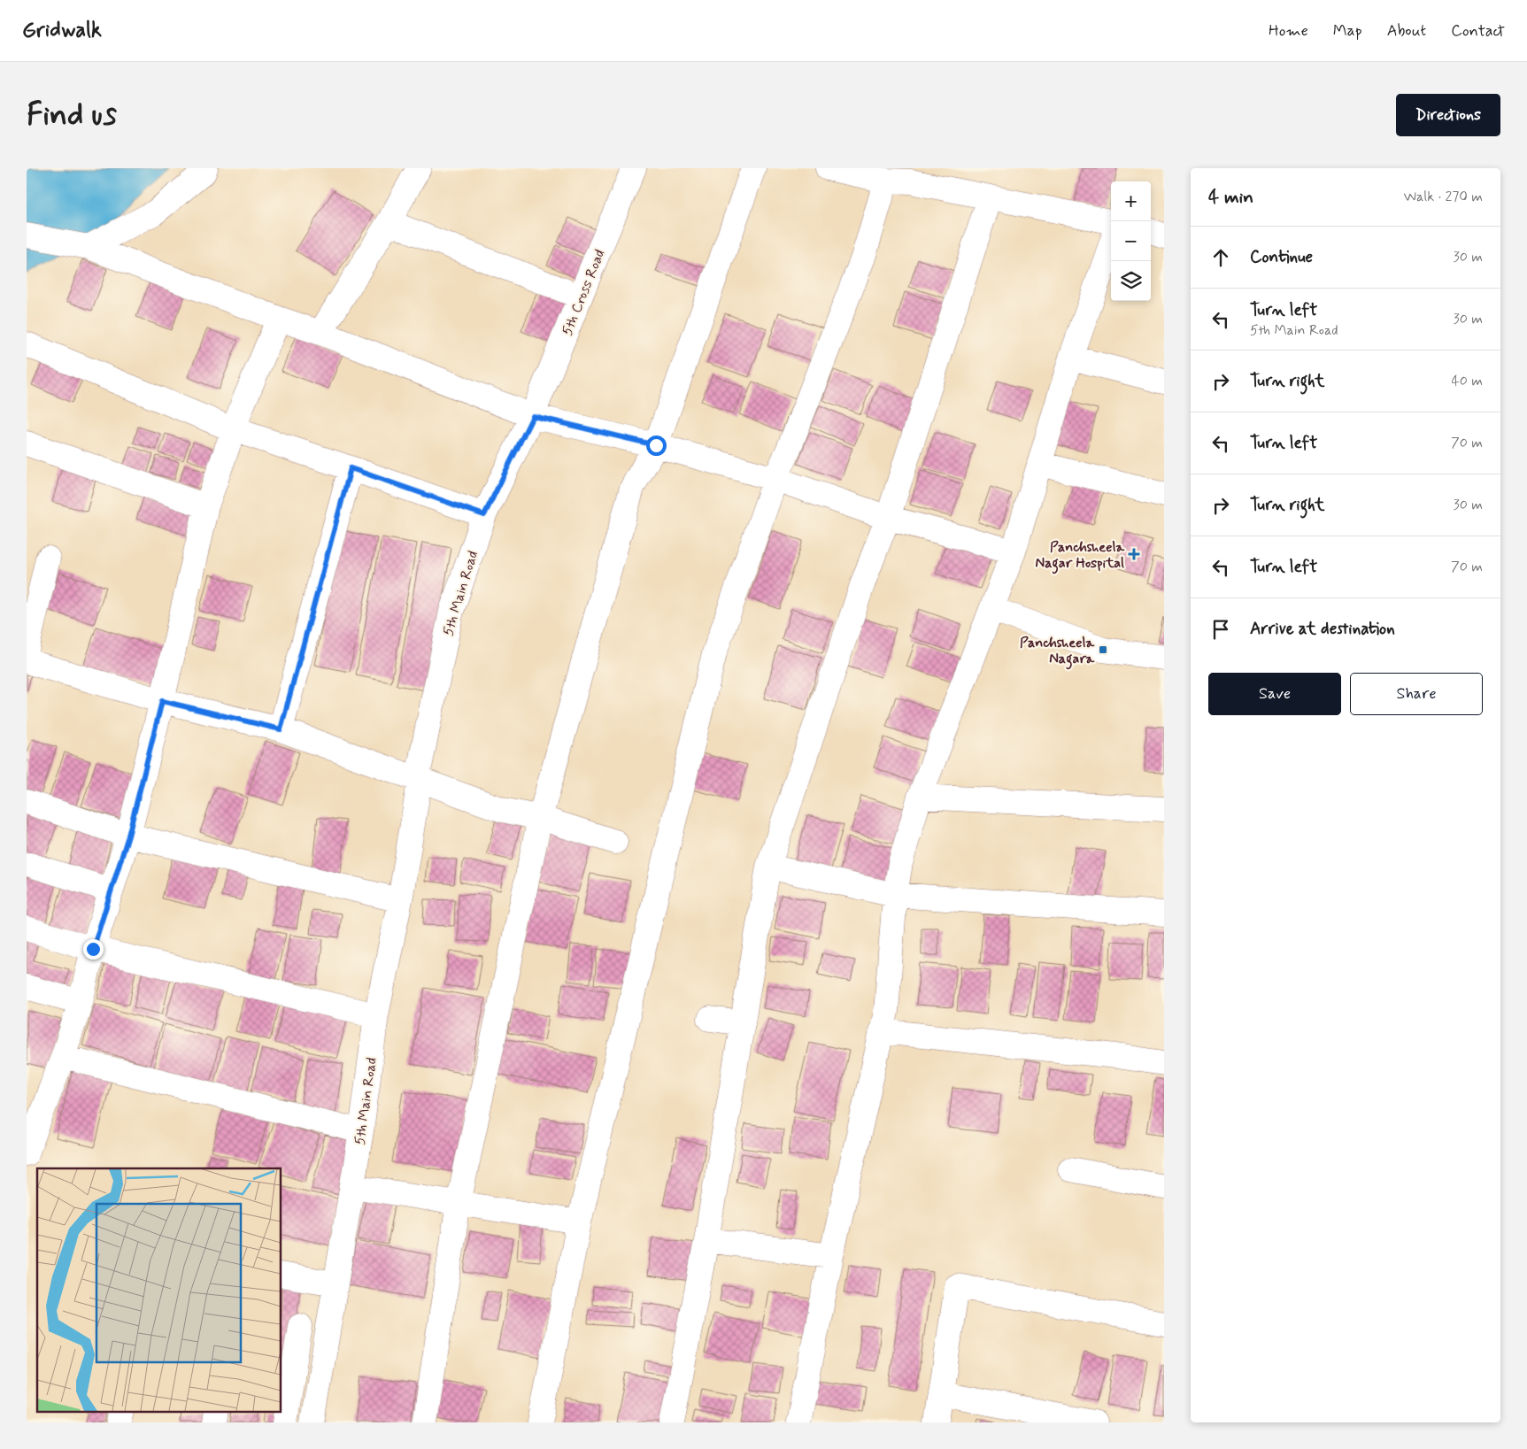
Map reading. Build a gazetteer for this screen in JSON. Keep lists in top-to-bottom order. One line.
{"streets":{"street":["5th Cross Road","5th Main Road"]},"crossings":[["5th Cross Road","5th Main Road"]],"places":{"health":["Panchsheela Nagar Hospital"],"transit":["Panchsheela Nagara"]},"page":{"header":"Gridwalk","nav":["Home","Map","About","Contact"],"buttons":["Directions",["Save","Share"]],"title":"Find us","heading":["4 min","Walk · 270 m"],"map_buttons":["+","−"],"list":[["Continue","30 m"],["Turn left","5th Main Road","30 m"],["Turn right","40 m"],["Turn left","70 m"],["Turn right","30 m"],["Turn left","70 m"],"Arrive at destination"]}}
